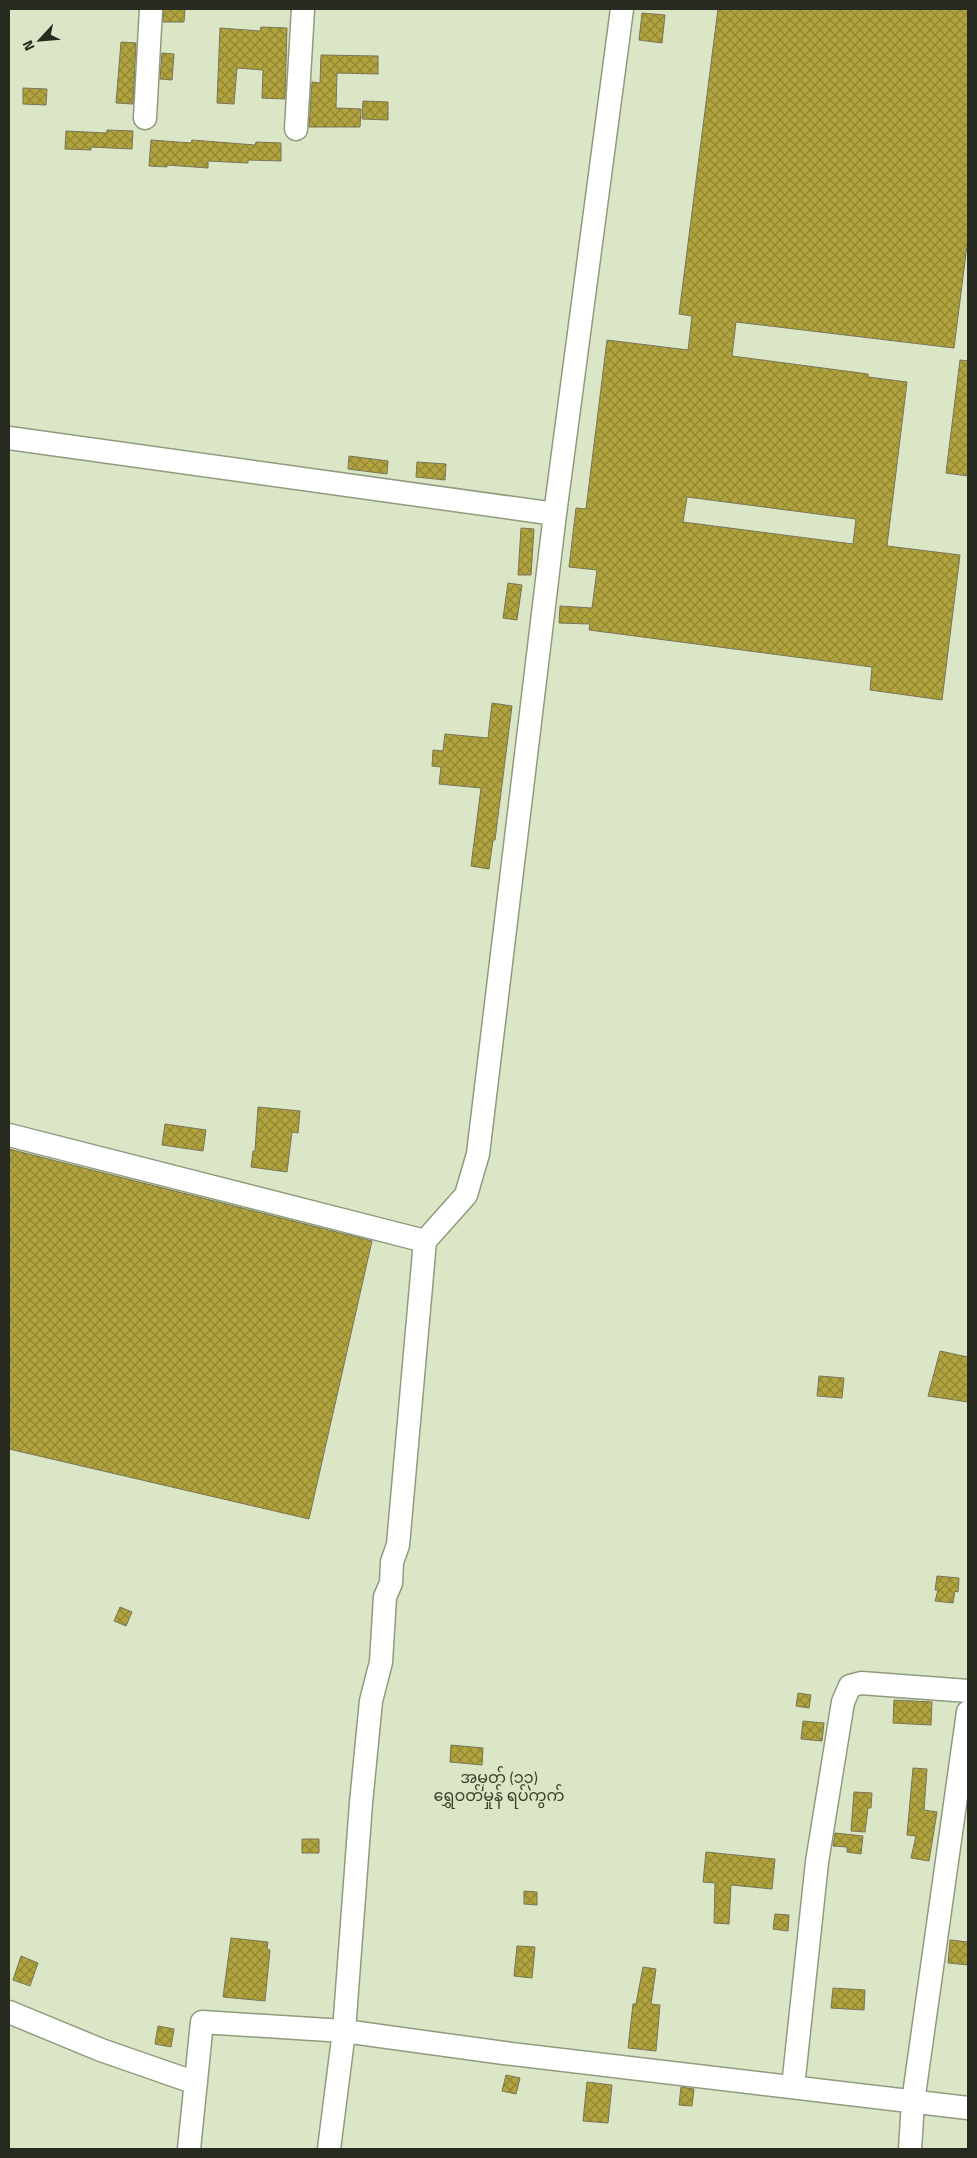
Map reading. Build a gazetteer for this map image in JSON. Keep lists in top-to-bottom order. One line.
{"districts":["အမှတ် (၁၃) ရွှေဝတ်မှုန် ရပ်ကွက်"],"north":"bottom left"}
